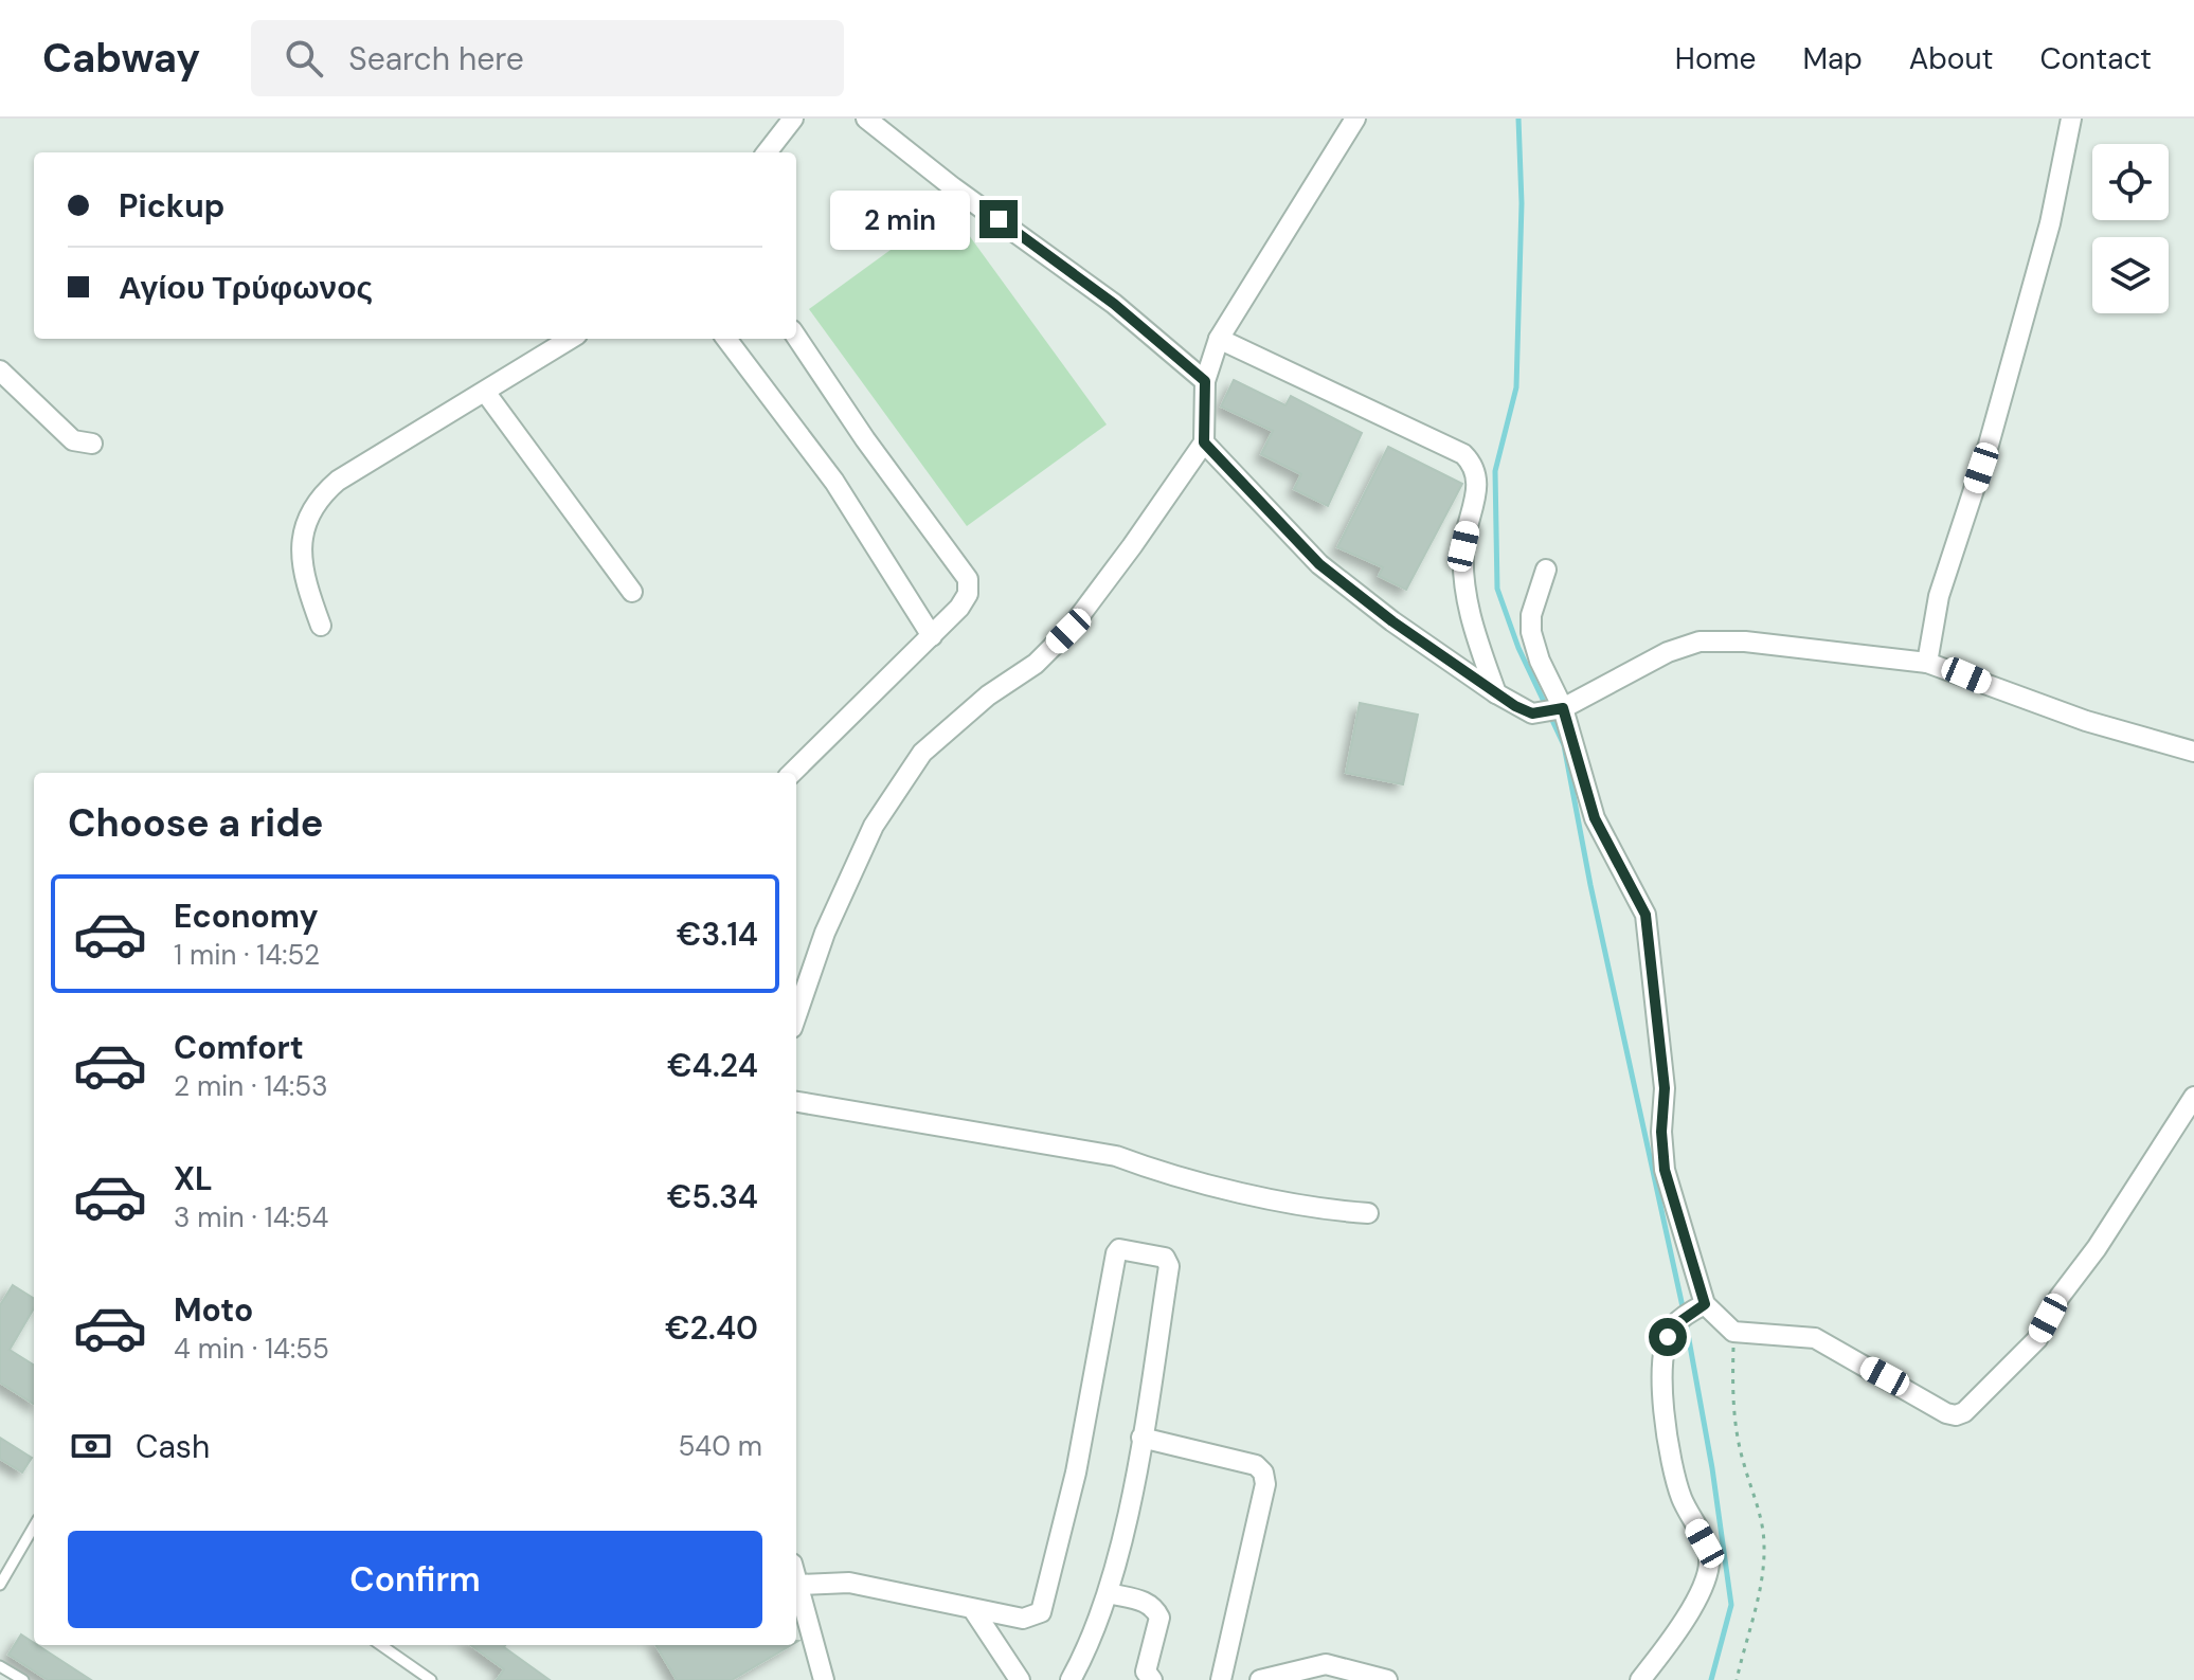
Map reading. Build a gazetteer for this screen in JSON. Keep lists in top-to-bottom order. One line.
{"page":{"header":"Cabway","search":"Search here","nav":["Home","Map","About","Contact"],"banner":["Pickup","Αγίου Τρύφωνος"],"bubble":"2 min","heading":"Choose a ride","list":[{"name":"Economy","note":"1 min · 14:52","value":"€3.14"},{"name":"Comfort","note":"2 min · 14:53","value":"€4.24"},{"name":"XL","note":"3 min · 14:54","value":"€5.34"},{"name":"Moto","note":"4 min · 14:55","value":"€2.40"}],"pay":["Cash","540 m"],"buttons":"Confirm"}}
